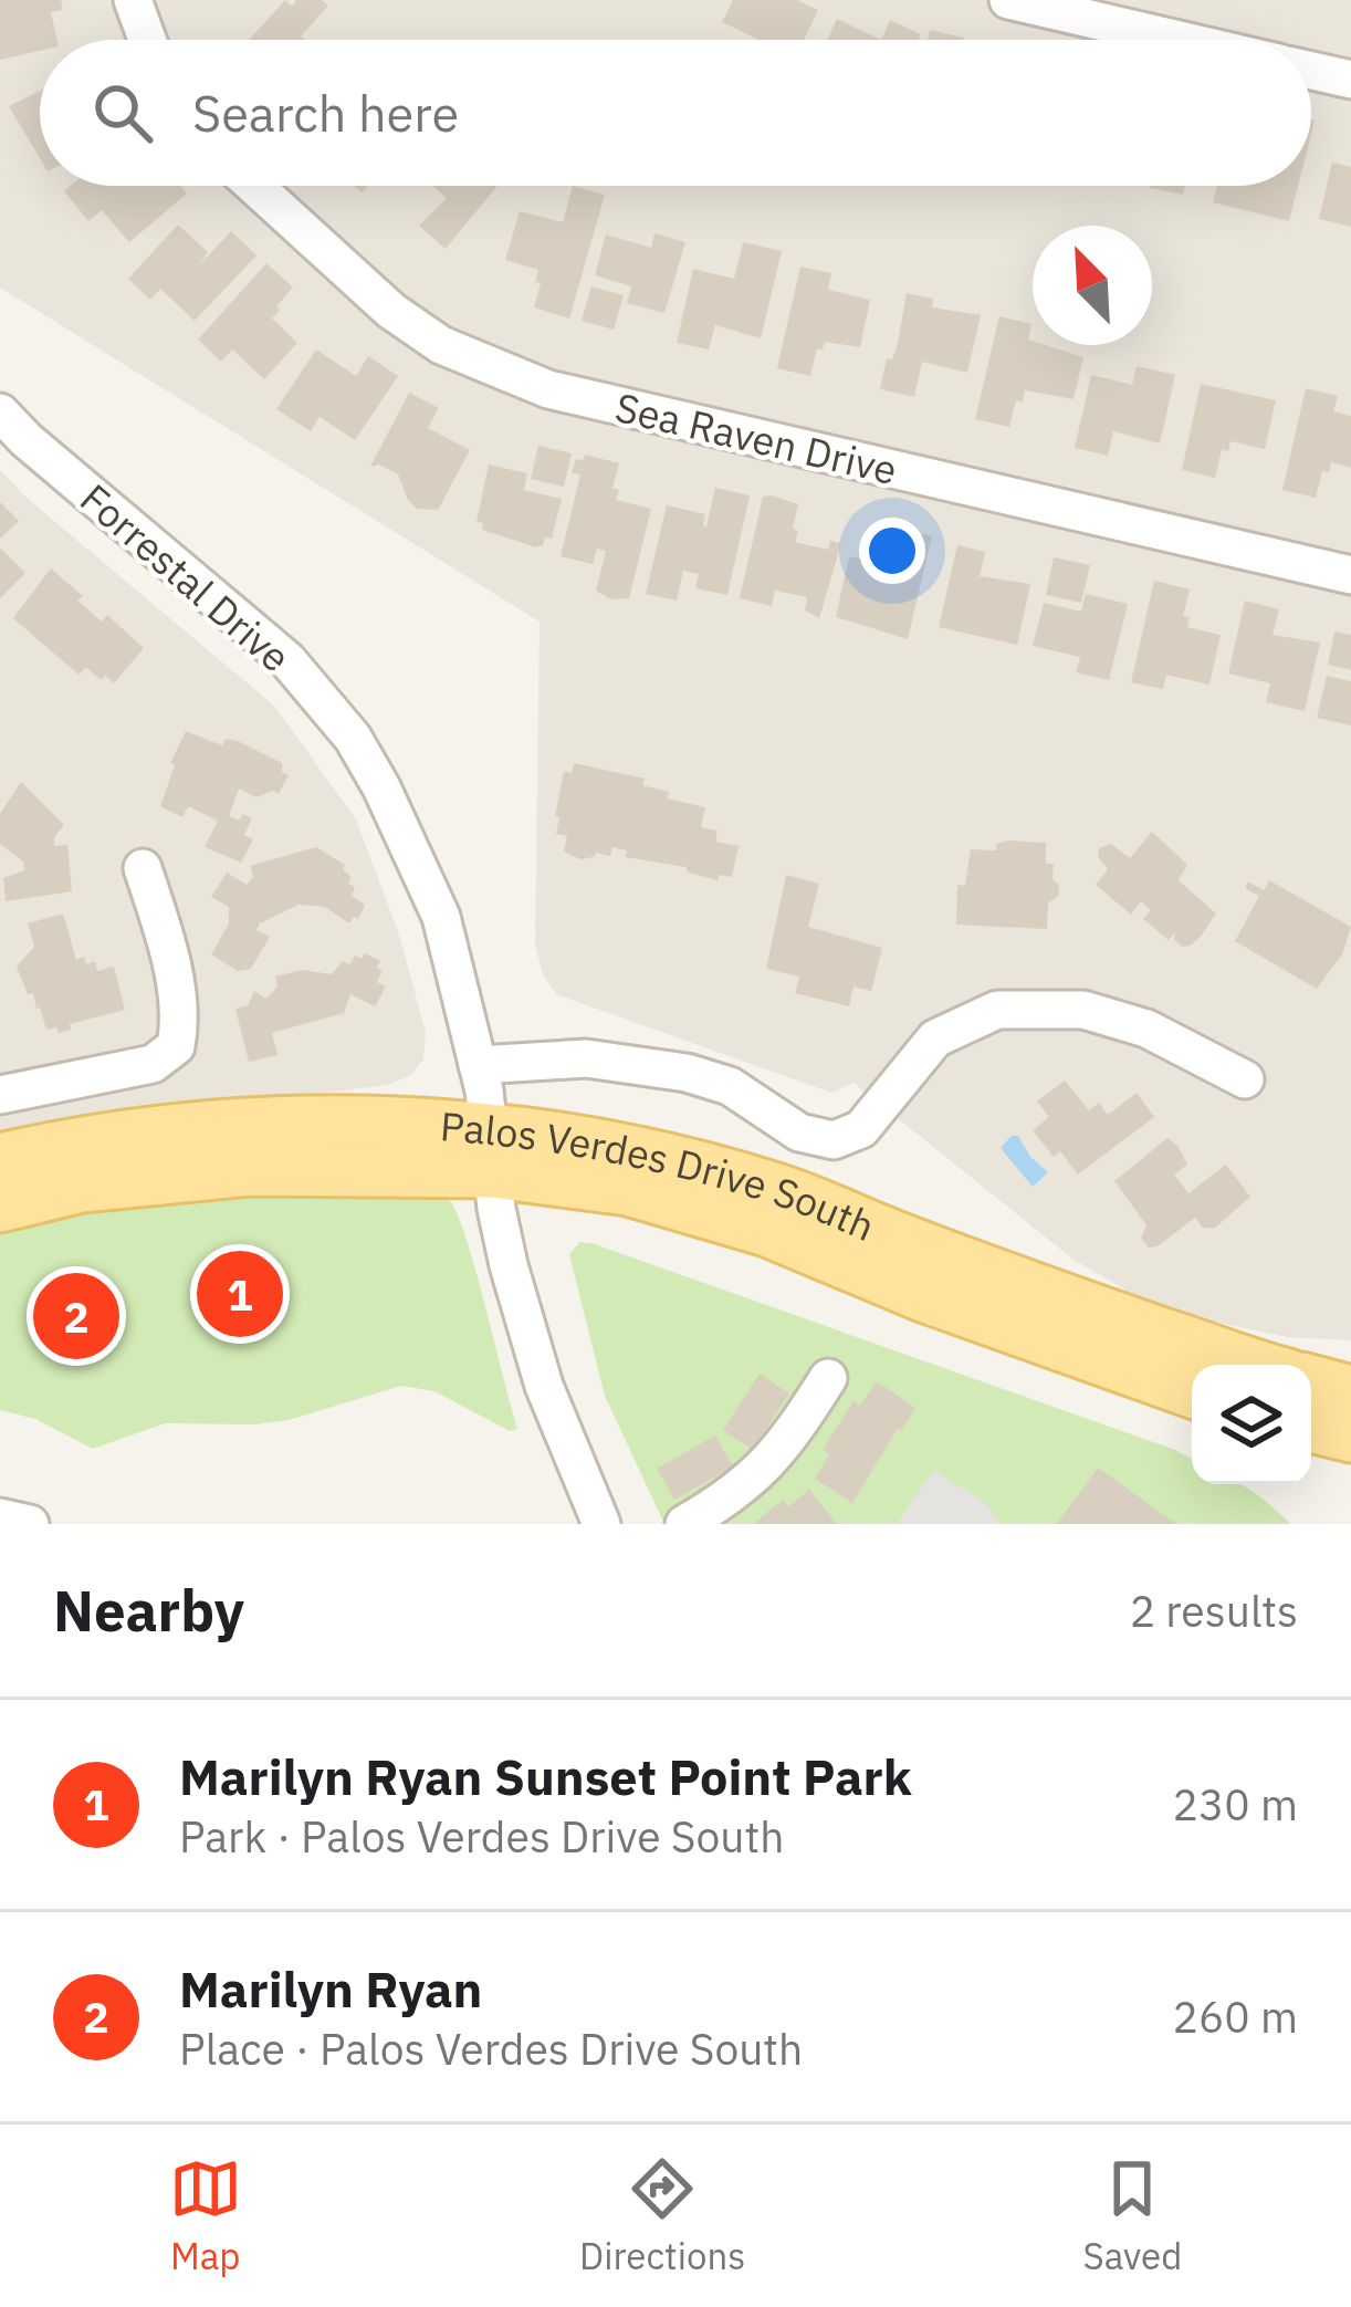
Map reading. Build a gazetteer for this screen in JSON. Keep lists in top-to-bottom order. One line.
{"streets":{"main road":["Palos Verdes Drive South"],"street":["Sea Raven Drive","Forrestal Drive"]},"crossings":[["Forrestal Drive","Palos Verdes Drive South"]],"north":"top left","page":{"search":"Search here","pins":["1","2"],"heading":["Nearby","2 results"],"list":[{"mark":"1","name":"Marilyn Ryan Sunset Point Park","note":"Park · Palos Verdes Drive South","value":"230 m"},{"mark":"2","name":"Marilyn Ryan","note":"Place · Palos Verdes Drive South","value":"260 m"}],"nav":["Map","Directions","Saved"]}}
